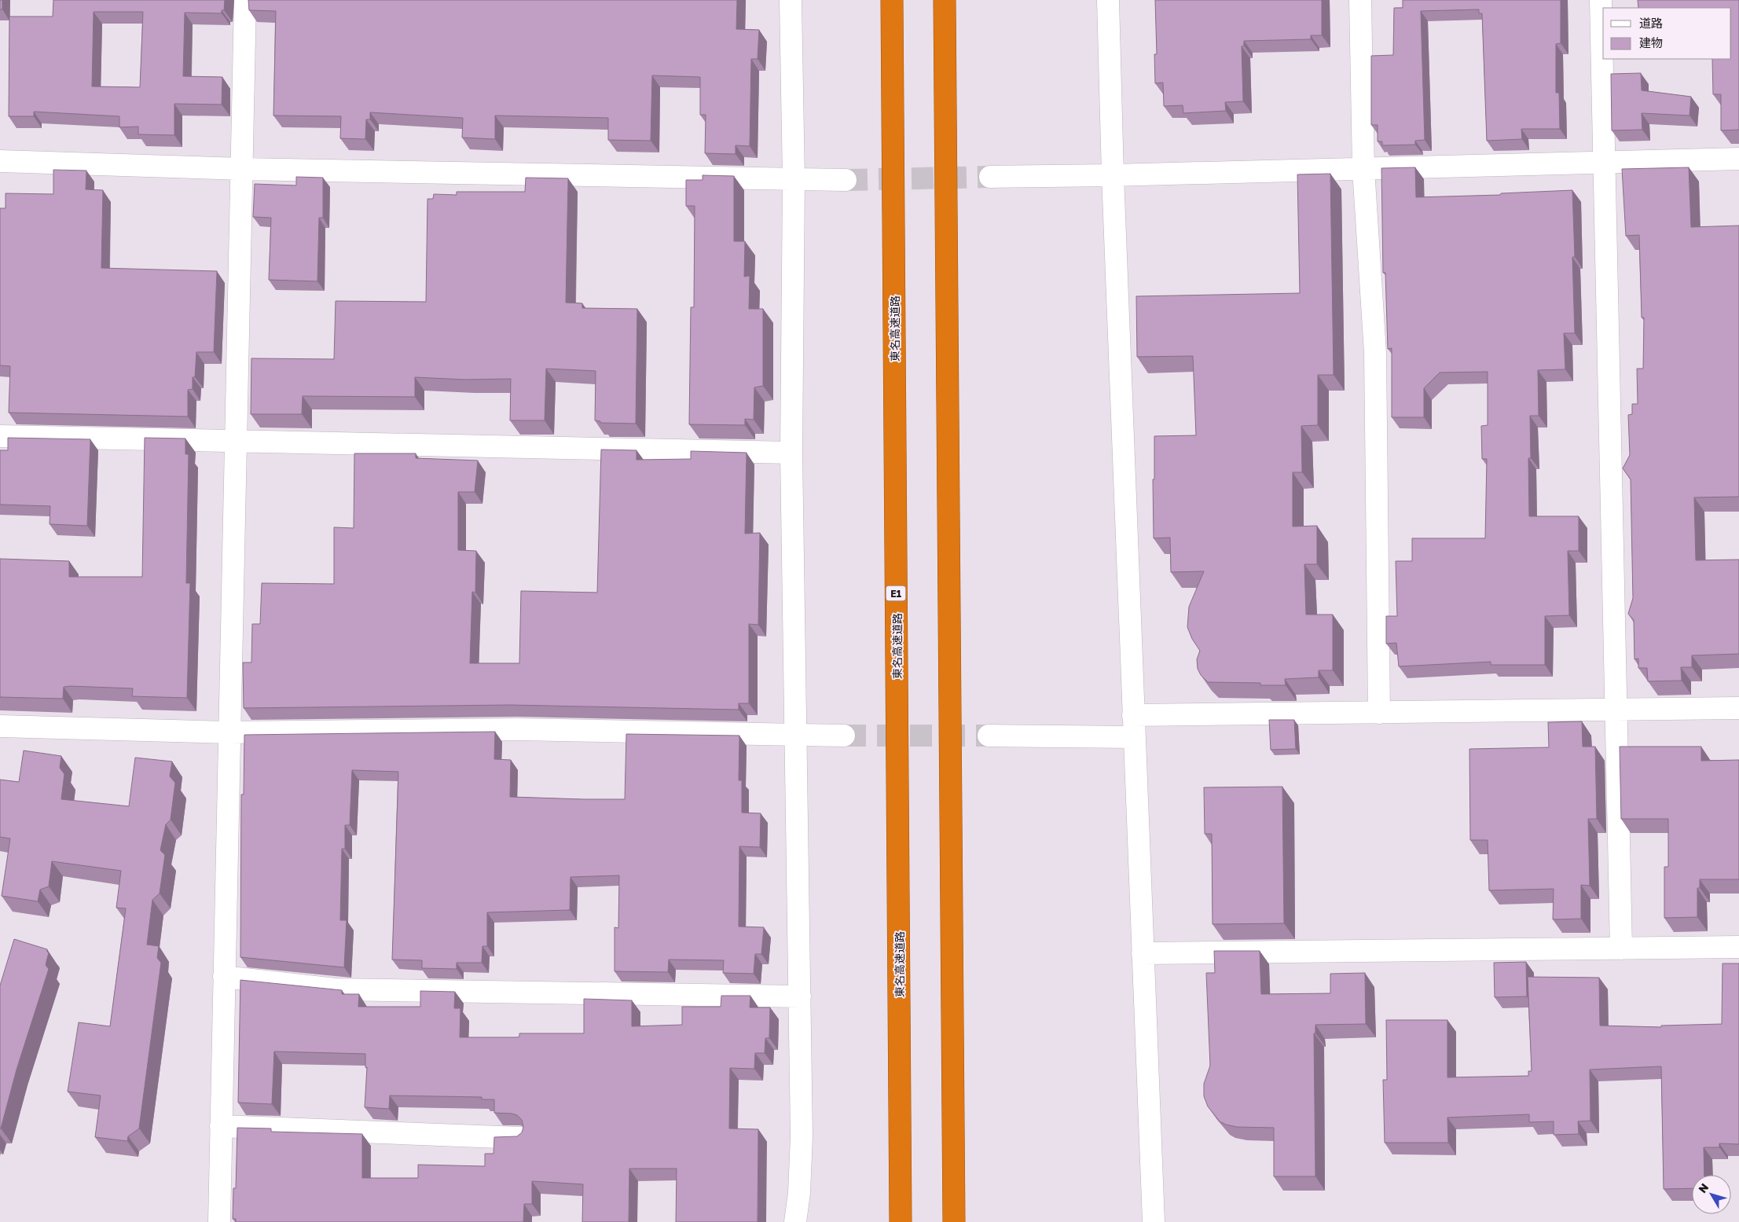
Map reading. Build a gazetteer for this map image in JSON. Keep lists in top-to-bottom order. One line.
{"streets":{"highway":["東名高速道路","E1"]},"legend":["道路","建物"],"north":"top left"}
